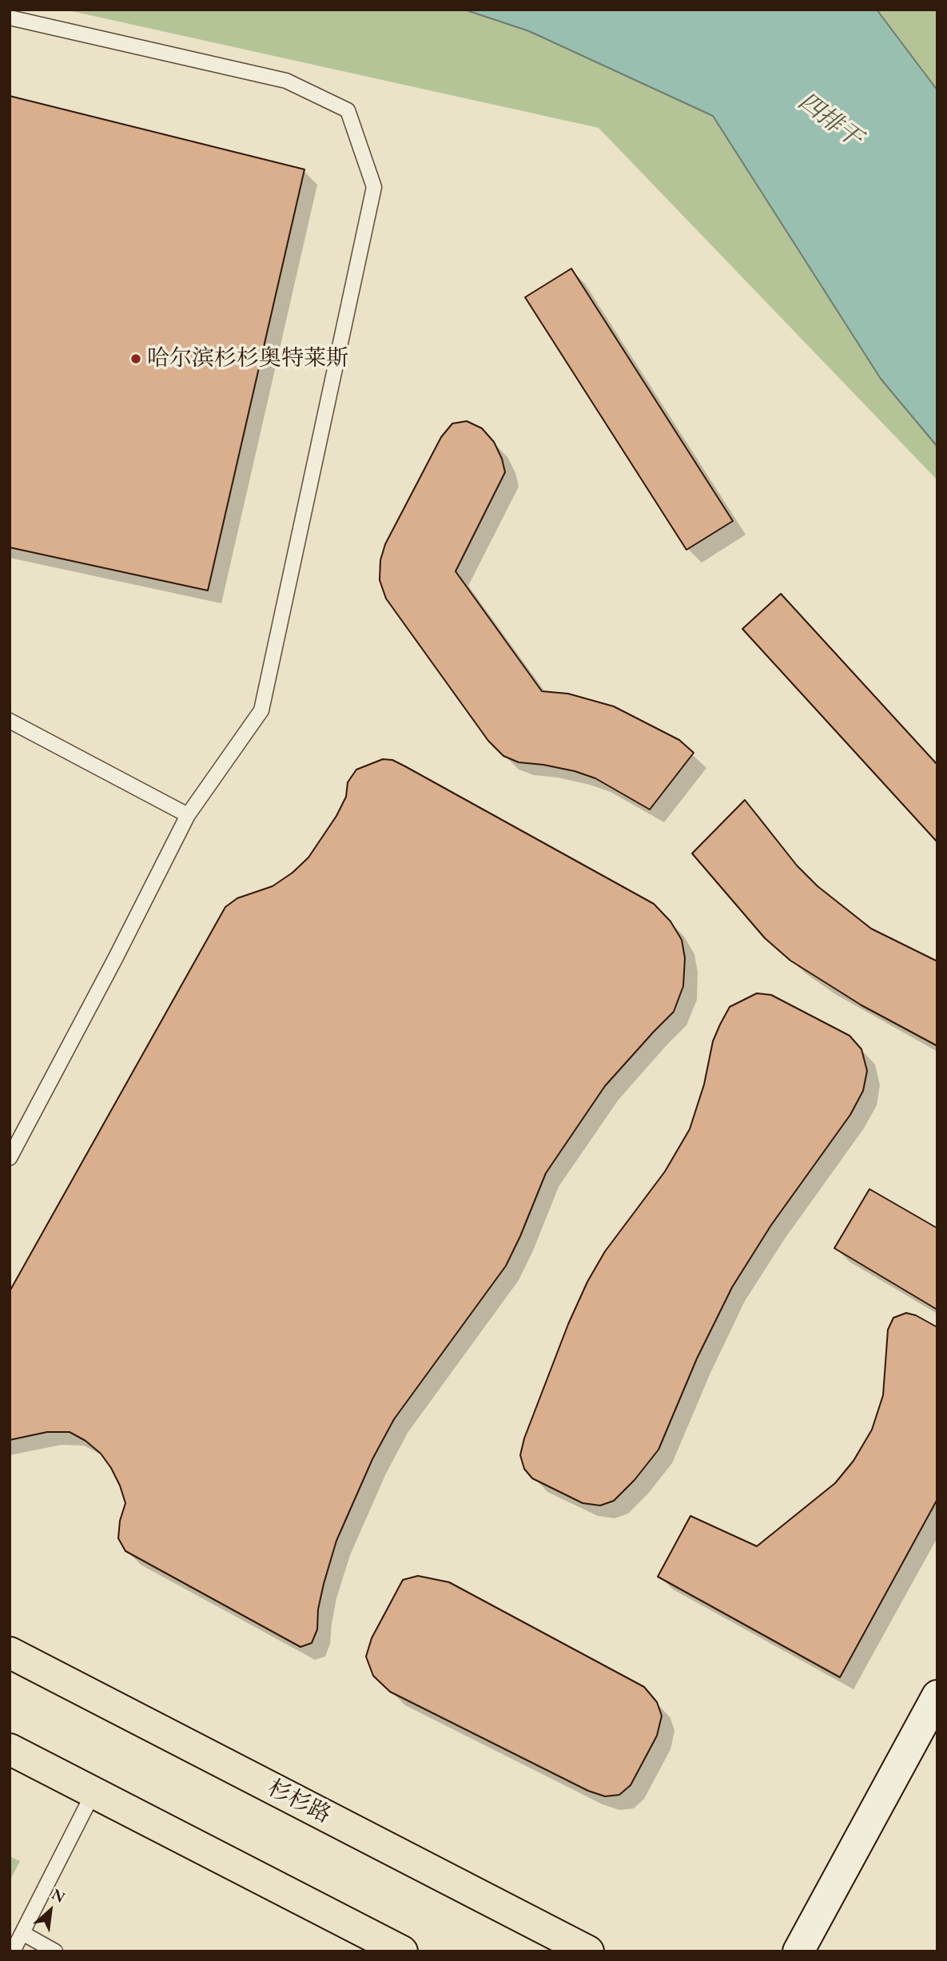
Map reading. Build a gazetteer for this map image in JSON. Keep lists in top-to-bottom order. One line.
{"streets":{"main road":["杉杉路"]},"water":["四排干"],"places":["哈尔滨杉杉奥特莱斯"],"north":"top right"}
